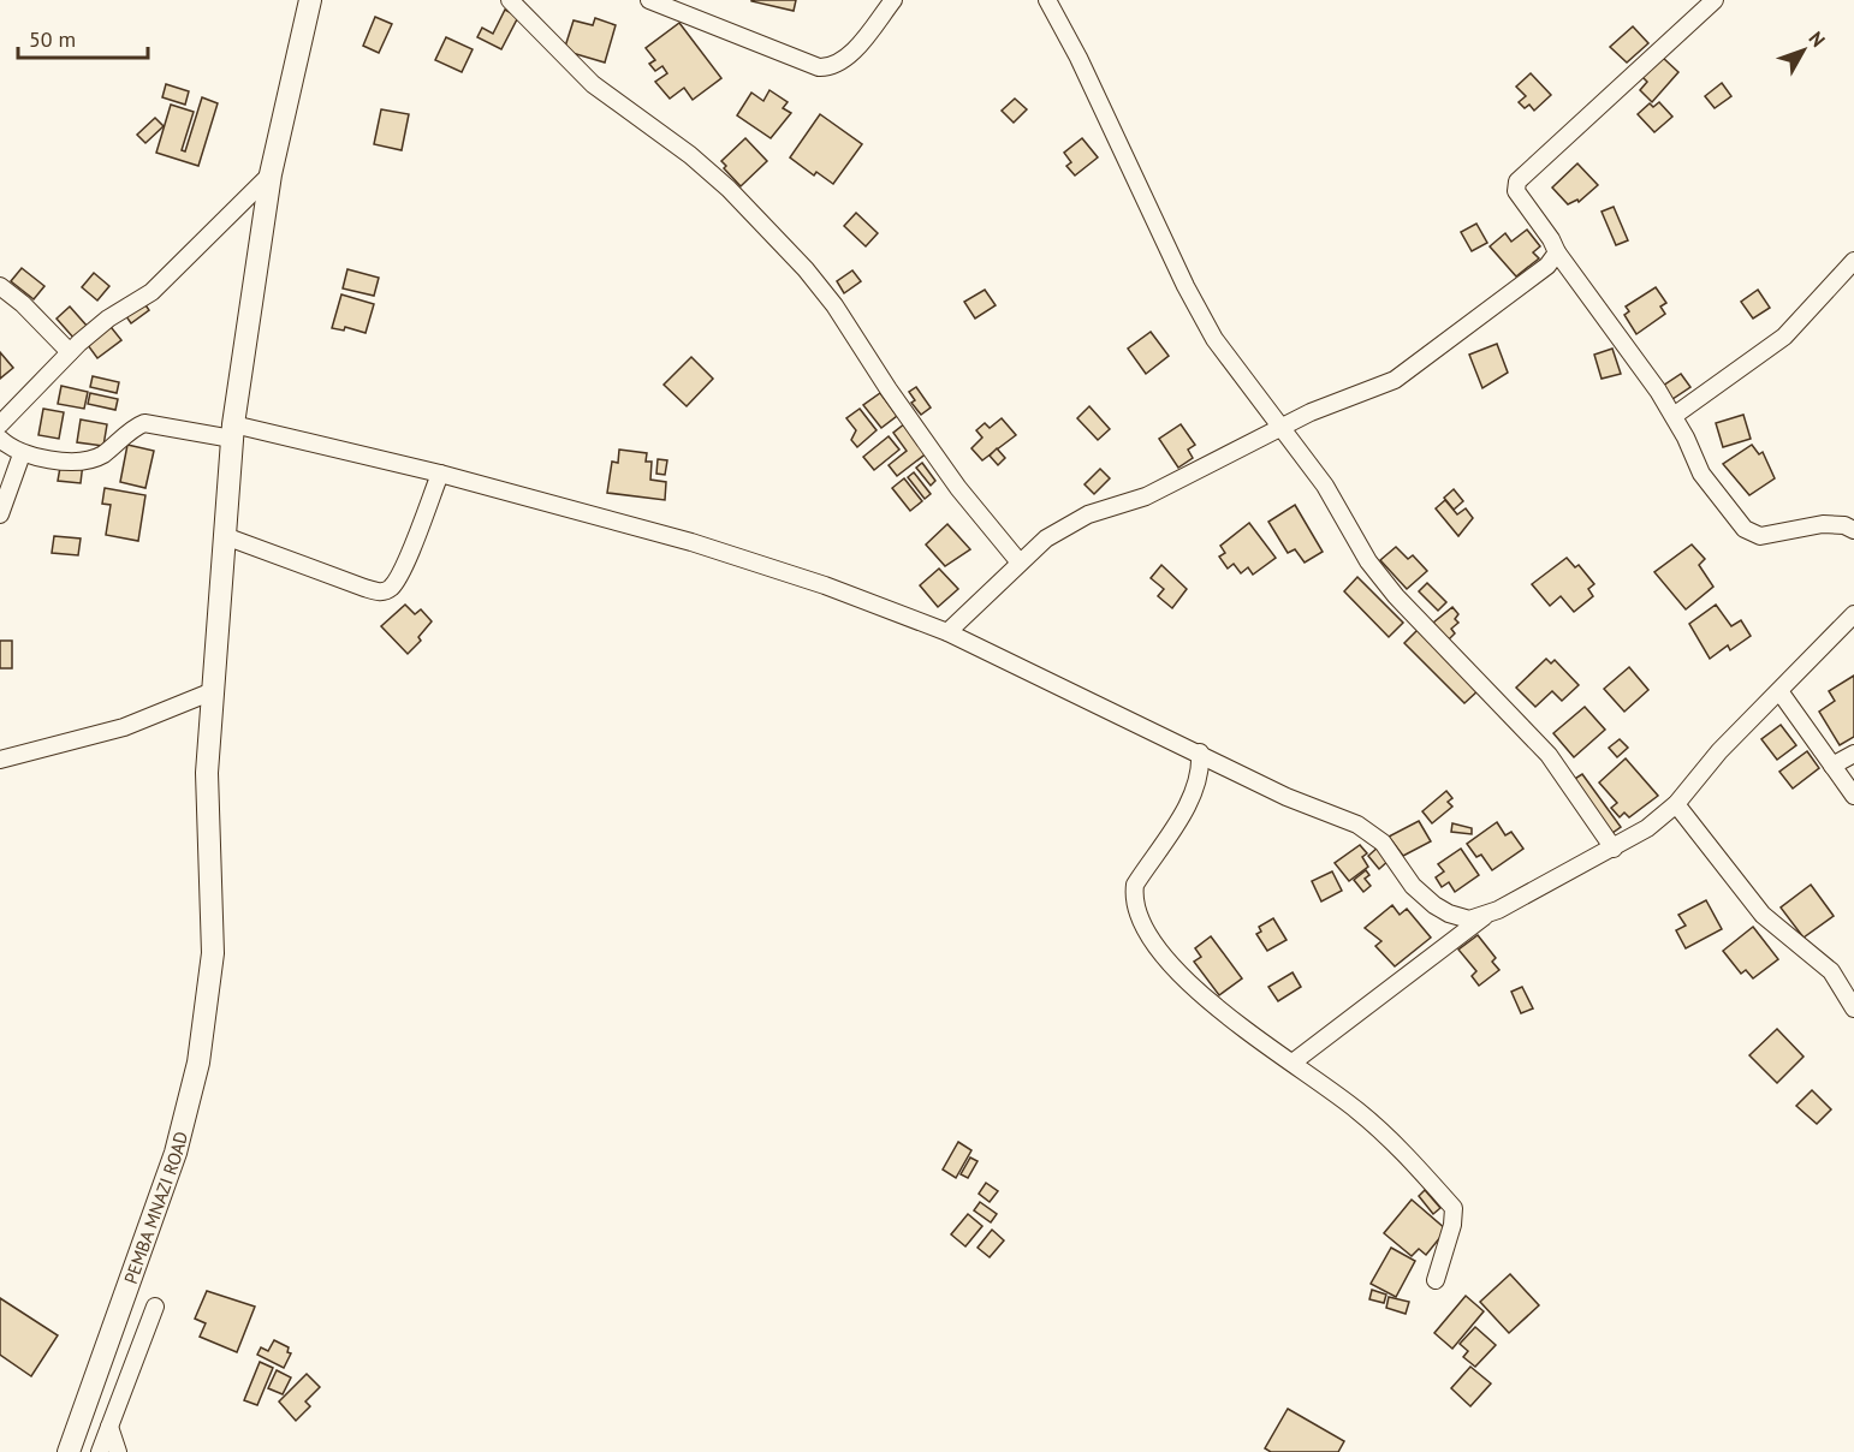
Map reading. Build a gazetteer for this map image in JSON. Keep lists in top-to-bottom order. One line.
{"streets":{"main road":["PEMBA MNAZI ROAD"]},"scale_bar":"50 m","north":"top right"}
